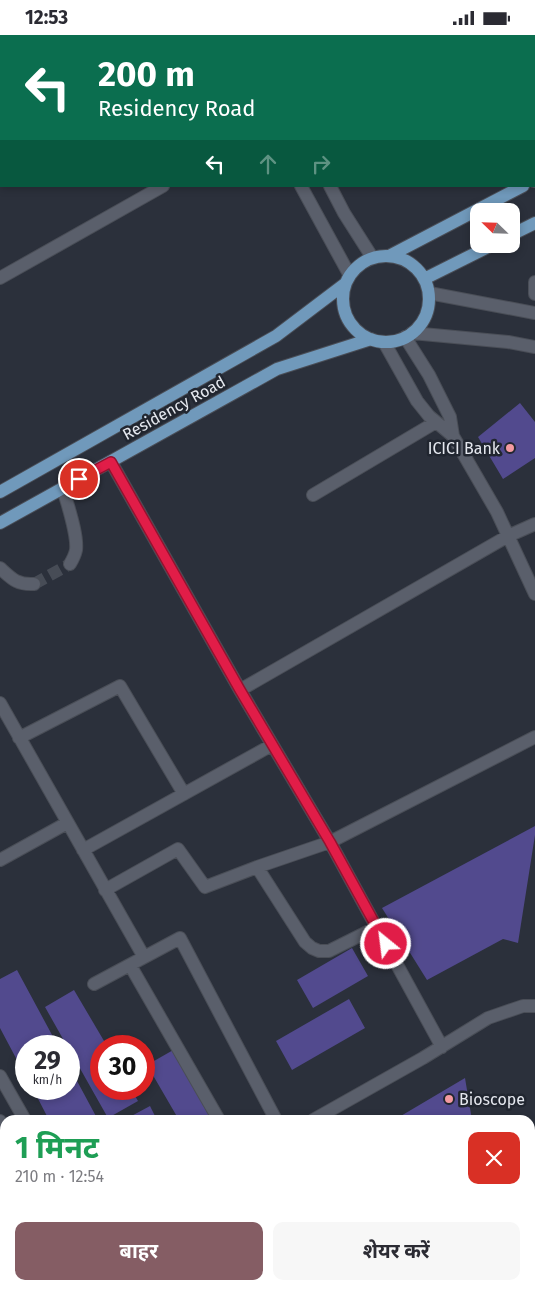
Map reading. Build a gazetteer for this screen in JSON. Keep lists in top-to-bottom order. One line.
{"streets":{"main road":["Residency Road"]},"places":["ICICI Bank","Bioscope"],"north":"top left","page":{"status":"12:53","turn":["200 m","Residency Road"],"speed":"29 km/h","limit":"30","heading":["1 मिनट","210 m · 12:54"],"buttons":["बाहर","शेयर करें"]}}
